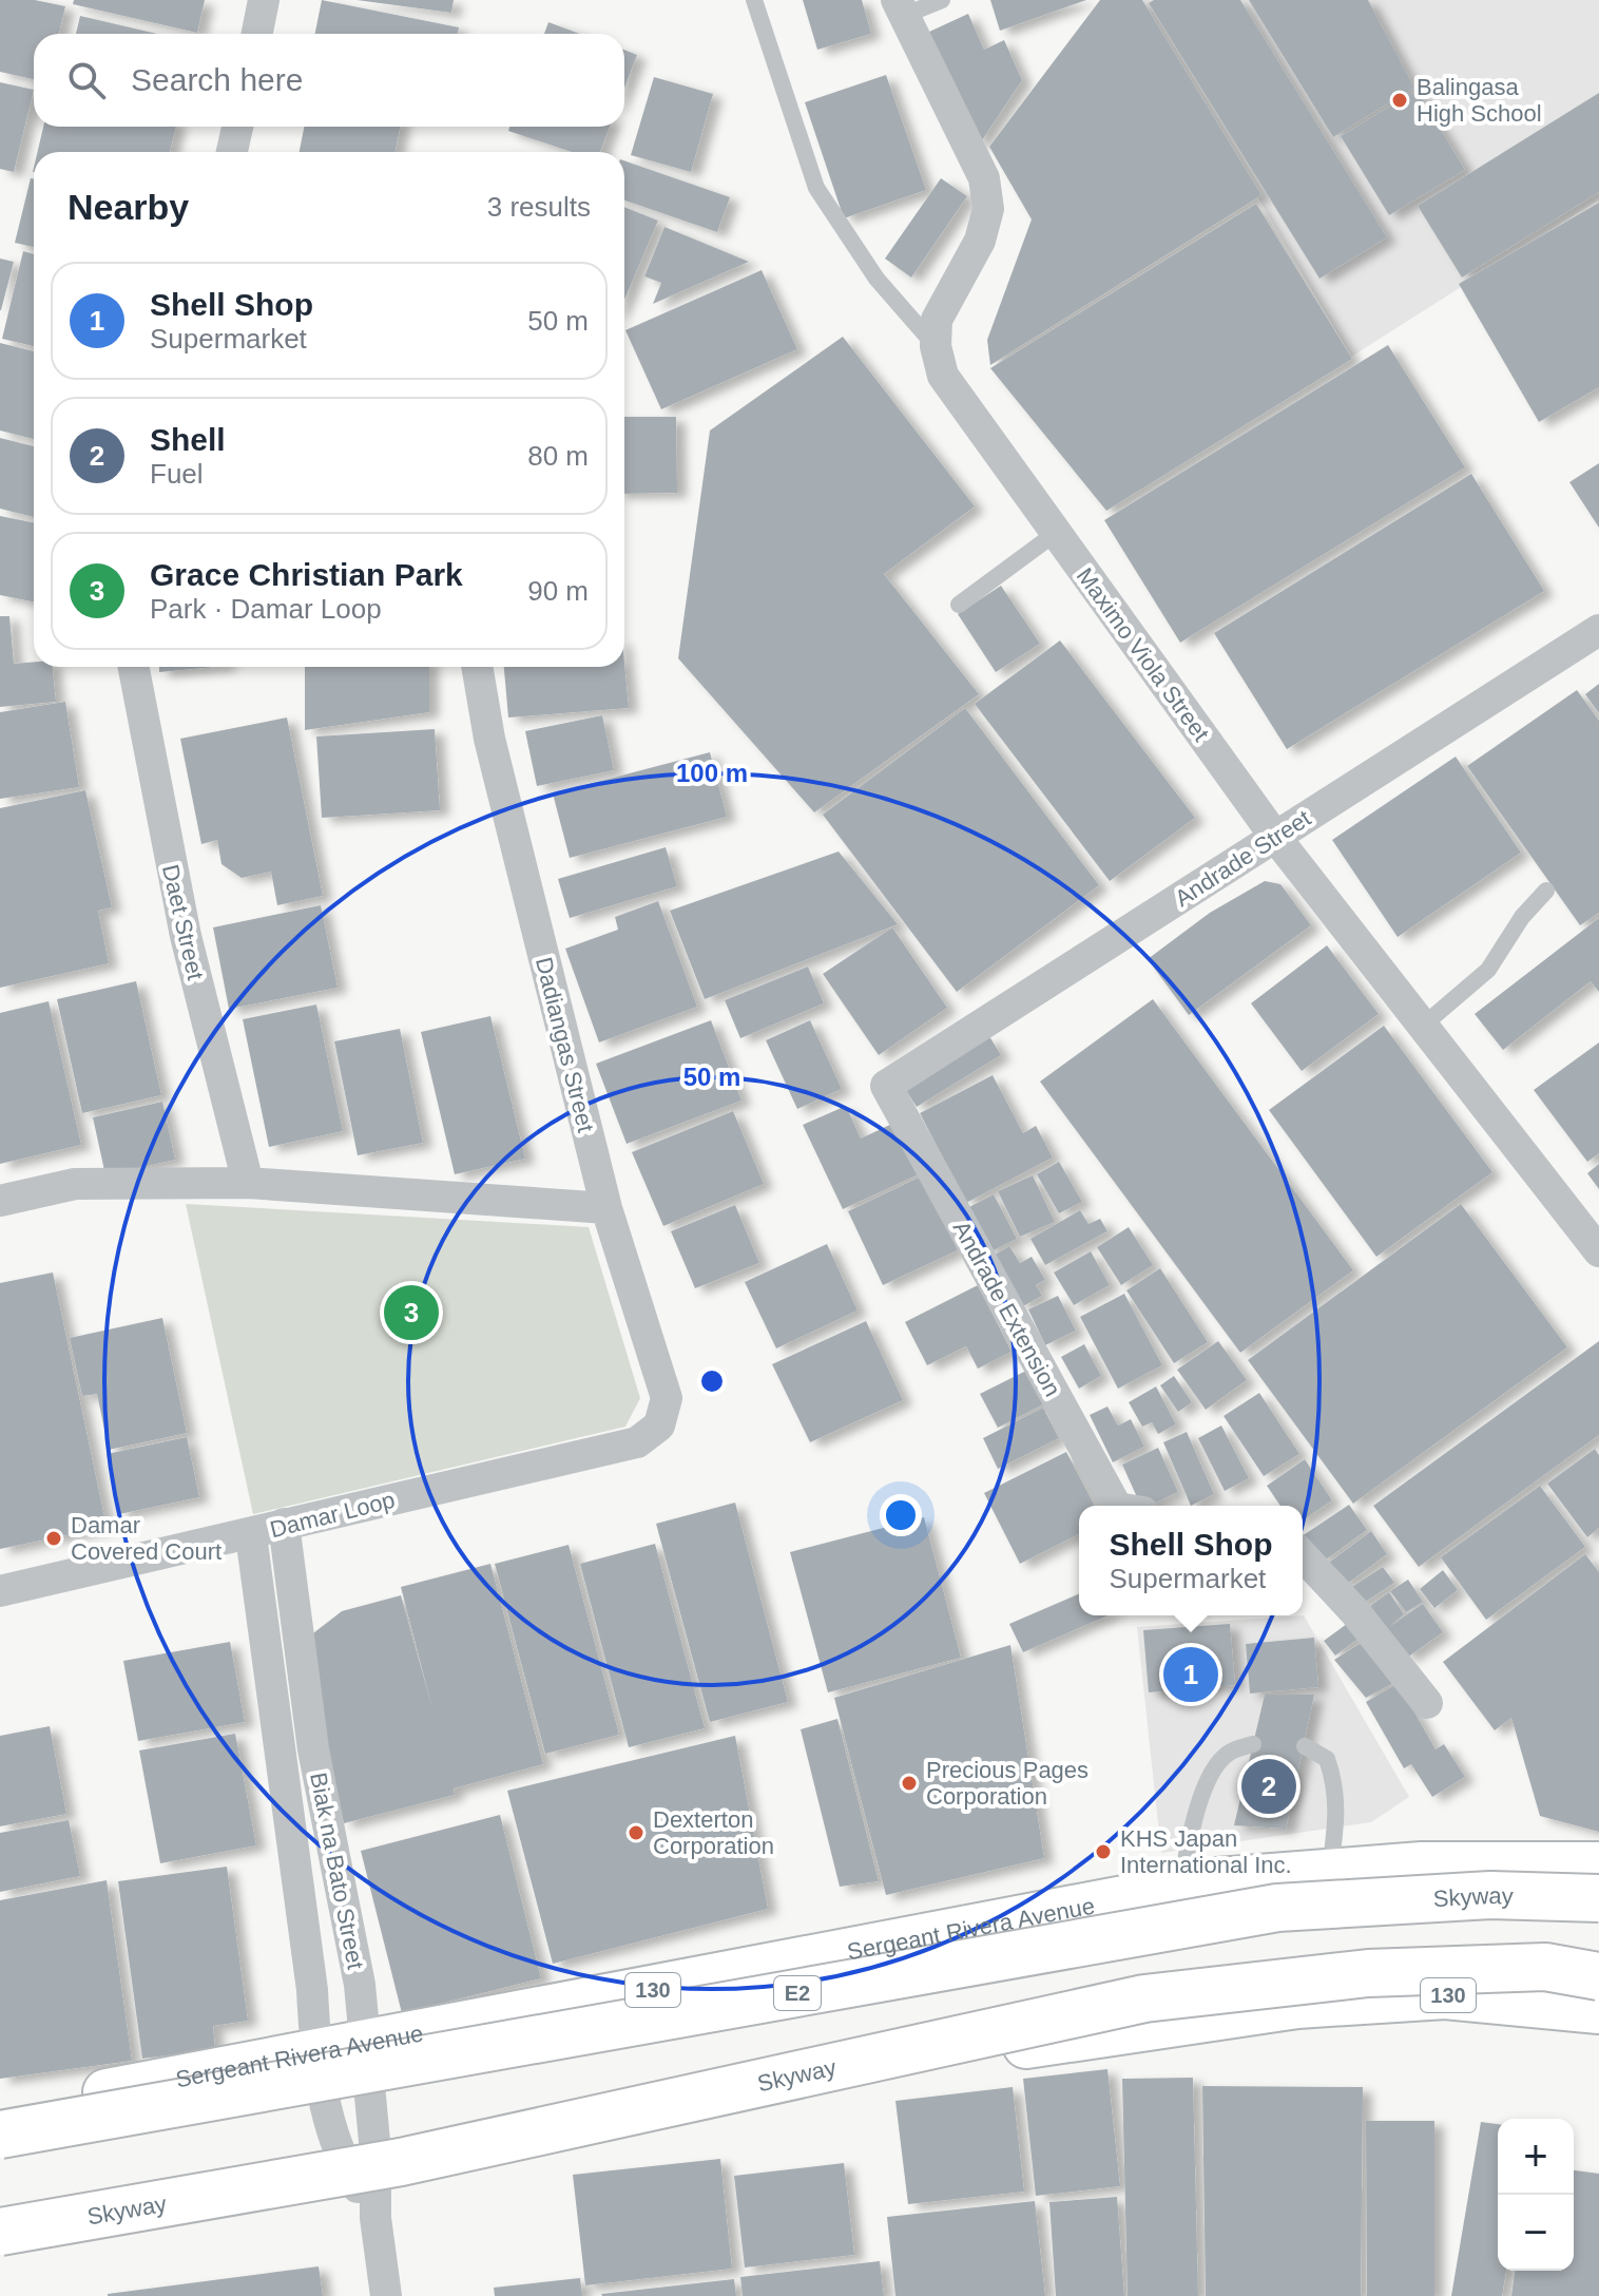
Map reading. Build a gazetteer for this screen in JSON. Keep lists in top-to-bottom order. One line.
{"streets":{"main road":["Skyway","Sergeant Rivera Avenue","130","E2"],"street":["Maximo Viola Street","Andrade Street","Daet Street","Dadiangas Street","Andrade Extension","Damar Loop","Biak na Bato Street"]},"crossings":[["Maximo Viola Street","Andrade Street"],["Andrade Street","Andrade Extension"],["Dadiangas Street","Damar Loop"],["Damar Loop","Biak na Bato Street"],["Biak na Bato Street","Sergeant Rivera Avenue"],["Biak na Bato Street","130"]],"places":["Balingasa High School","Damar Covered Court","Precious Pages Corporation","Dexterton Corporation","KHS Japan International Inc."],"page":{"search":"Search here","heading":["Nearby","3 results"],"list":[{"mark":"1","name":"Shell Shop","note":"Supermarket","value":"50 m"},{"mark":"2","name":"Shell","note":"Fuel","value":"80 m"},{"mark":"3","name":"Grace Christian Park","note":"Park · Damar Loop","value":"90 m"}],"pins":["3","1","2"],"popup":["Shell Shop","Supermarket"],"map_buttons":["+","−"]},"rings":["100 m","50 m"]}
